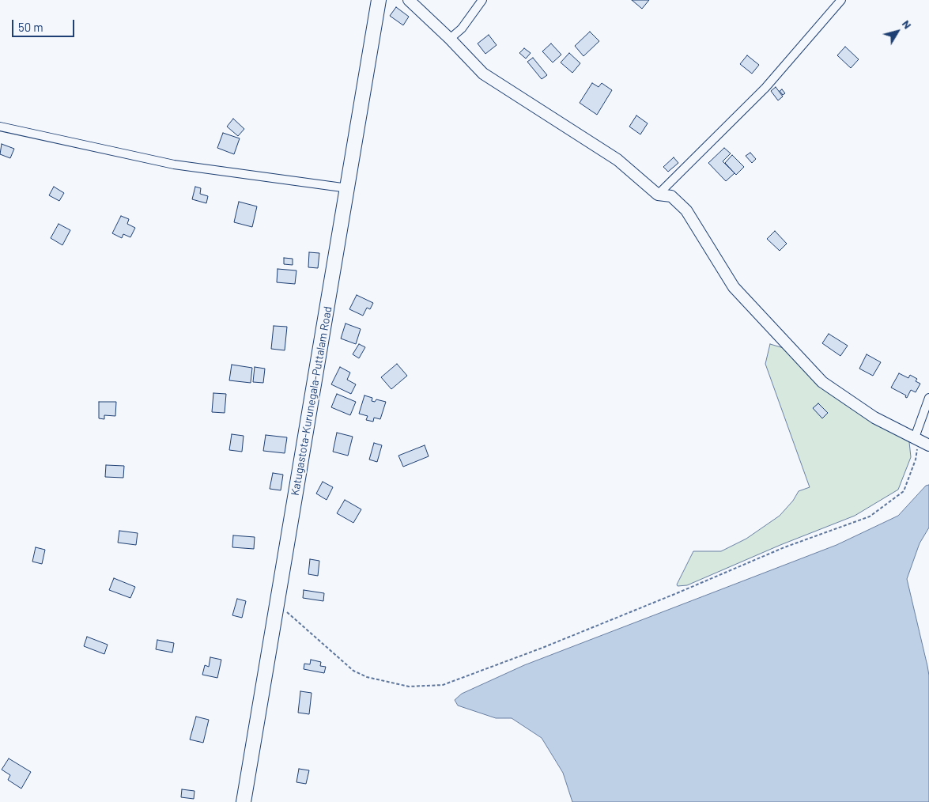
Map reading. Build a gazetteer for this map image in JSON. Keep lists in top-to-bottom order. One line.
{"streets":{"highway":["Katugastota-Kurunegala-Puttalam Road"]},"scale_bar":"50 m","north":"top right"}
